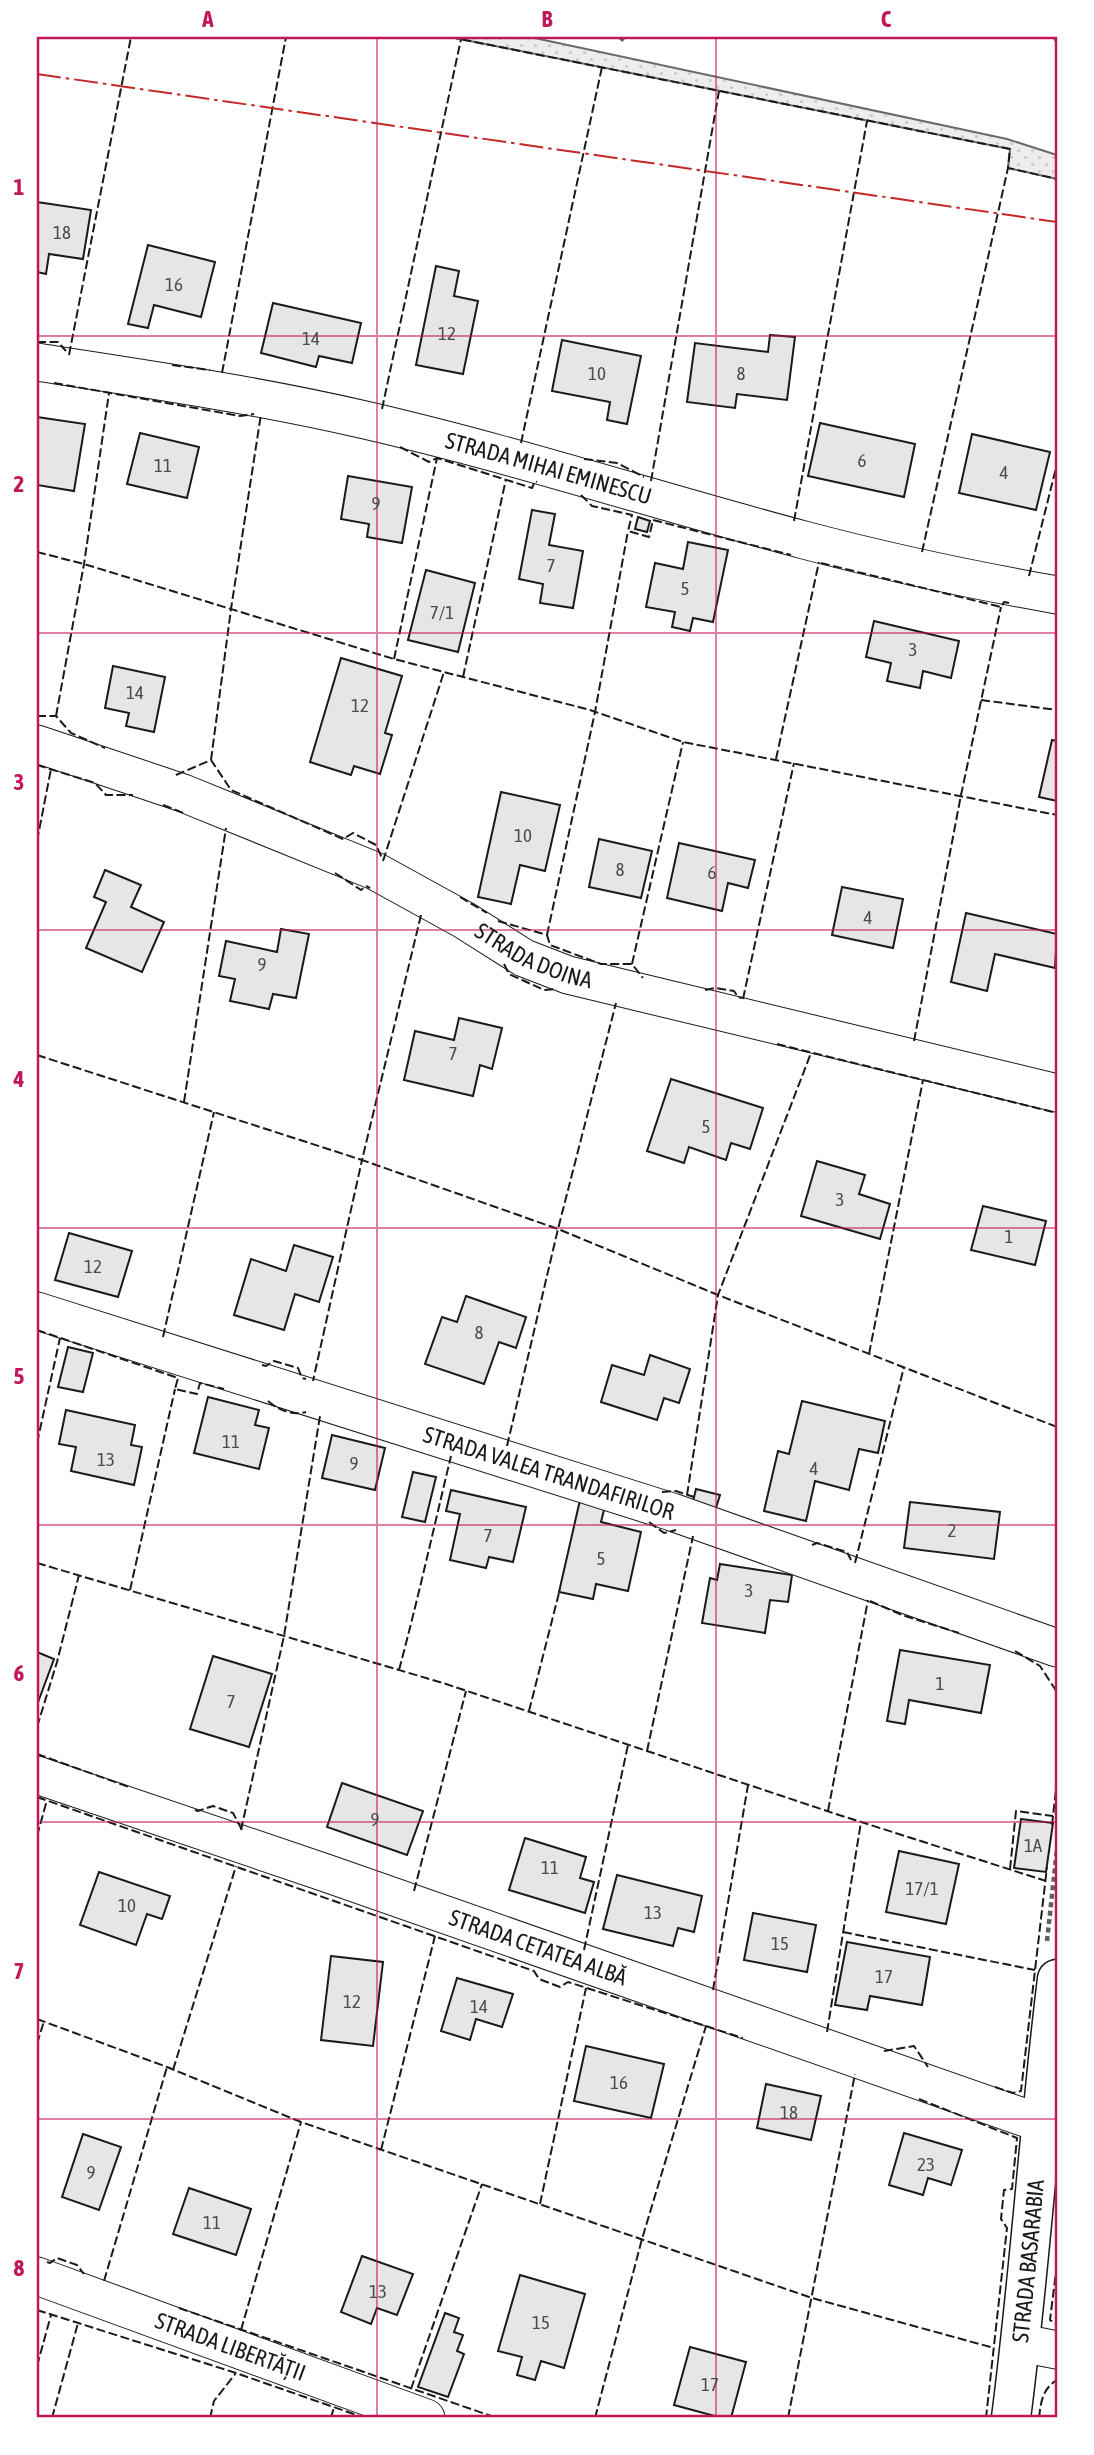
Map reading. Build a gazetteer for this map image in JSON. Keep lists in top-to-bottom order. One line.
{"streets":{"street":["STRADA MIHAI EMINESCU","STRADA DOINA","STRADA VALEA TRANDAFIRILOR","STRADA CETATEA ALBĂ","STRADA BASARABIA","STRADA LIBERTĂȚII"]},"crossings":[["STRADA CETATEA ALBĂ","STRADA BASARABIA"]],"house_numbers":["18","16","12","14","10","8","6","11","4","9","7","5","7/1","3","14","12","10","8","6","4","9","7","5","3","1","12","8","11","13","9","4","2","7","5","3","1","7","9","1A","11","17/1","10","13","15","17","12","14","16","18","23","9","11","13","15","17"],"grid":{"columns":["A","B","C"],"rows":["1","2","3","4","5","6","7","8"]}}
